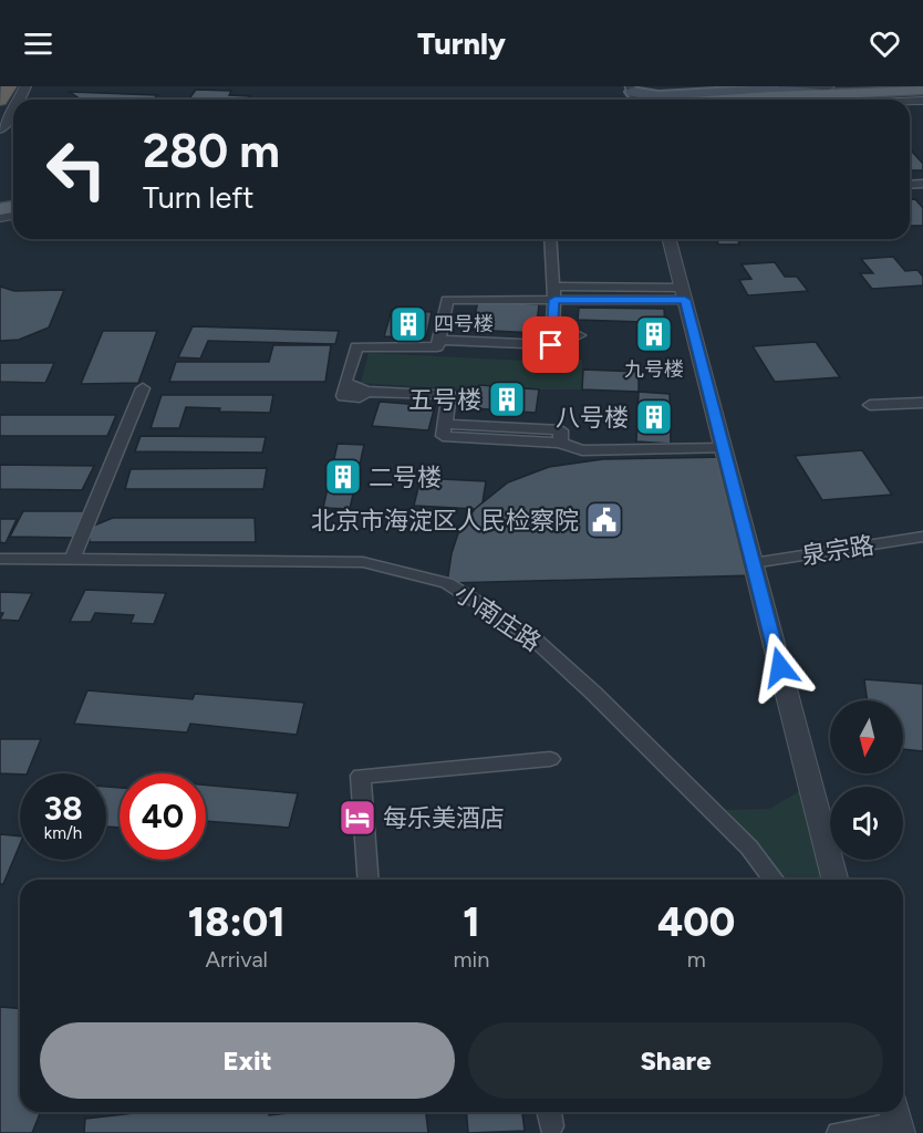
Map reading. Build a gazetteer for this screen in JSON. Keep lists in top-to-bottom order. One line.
{"streets":{"street":["泉宗路","小南庄路"]},"places":{"building":["四号楼","九号楼","五号楼","八号楼","二号楼"],"public building":["北京市海淀区人民检察院"],"hotel":["每乐美酒店"]},"north":"bottom","page":{"header":"Turnly","turn":["280 m","Turn left"],"speed":"38 km/h","limit":"40","eta":["18:01","Arrival","1","min","400","m"],"buttons":["Exit","Share"]}}
